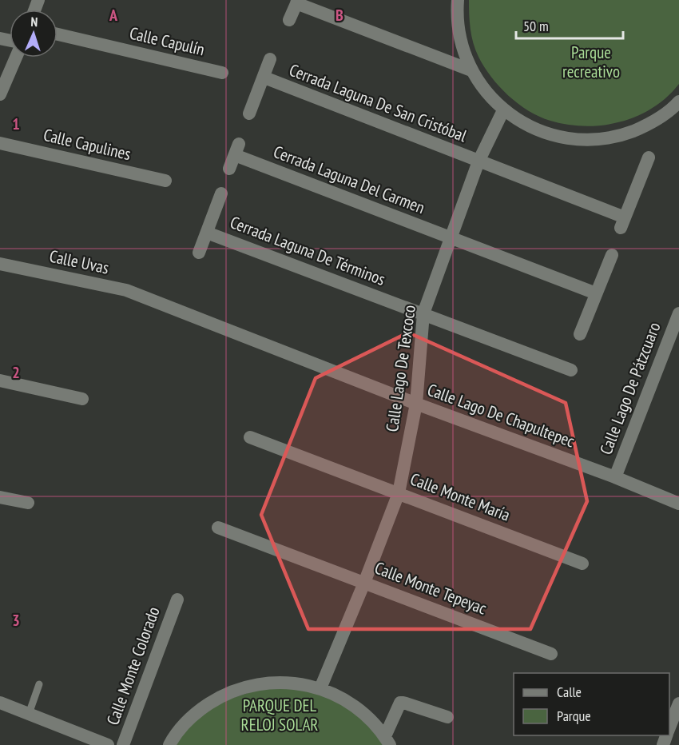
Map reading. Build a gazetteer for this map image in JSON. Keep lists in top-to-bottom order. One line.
{"streets":{"street":["Calle Capulín","Cerrada Laguna De San Cristóbal","Calle Capulines","Cerrada Laguna Del Carmen","Cerrada Laguna De Términos","Calle Uvas","Calle Lago De Texcoco","Calle Lago De Pátzcuaro","Calle Lago De Chapultepec","Calle Monte María","Calle Monte Tepeyac","Calle Monte Colorado"]},"crossings":[["Cerrada Laguna De San Cristóbal","Calle Lago De Texcoco"],["Cerrada Laguna Del Carmen","Calle Lago De Texcoco"],["Cerrada Laguna De Términos","Calle Lago De Texcoco"],["Calle Uvas","Calle Lago De Chapultepec"],["Calle Lago De Texcoco","Calle Lago De Chapultepec"],["Calle Lago De Texcoco","Calle Monte María"],["Calle Lago De Texcoco","Calle Monte Tepeyac"],["Calle Lago De Pátzcuaro","Calle Lago De Chapultepec"]],"parks":["Parque recreativo","PARQUE DEL RELOJ SOLAR"],"legend":["Calle","Parque"],"scale_bar":"50 m","north":"top","grid":{"columns":["A","B"],"rows":["1","2","3"]}}
